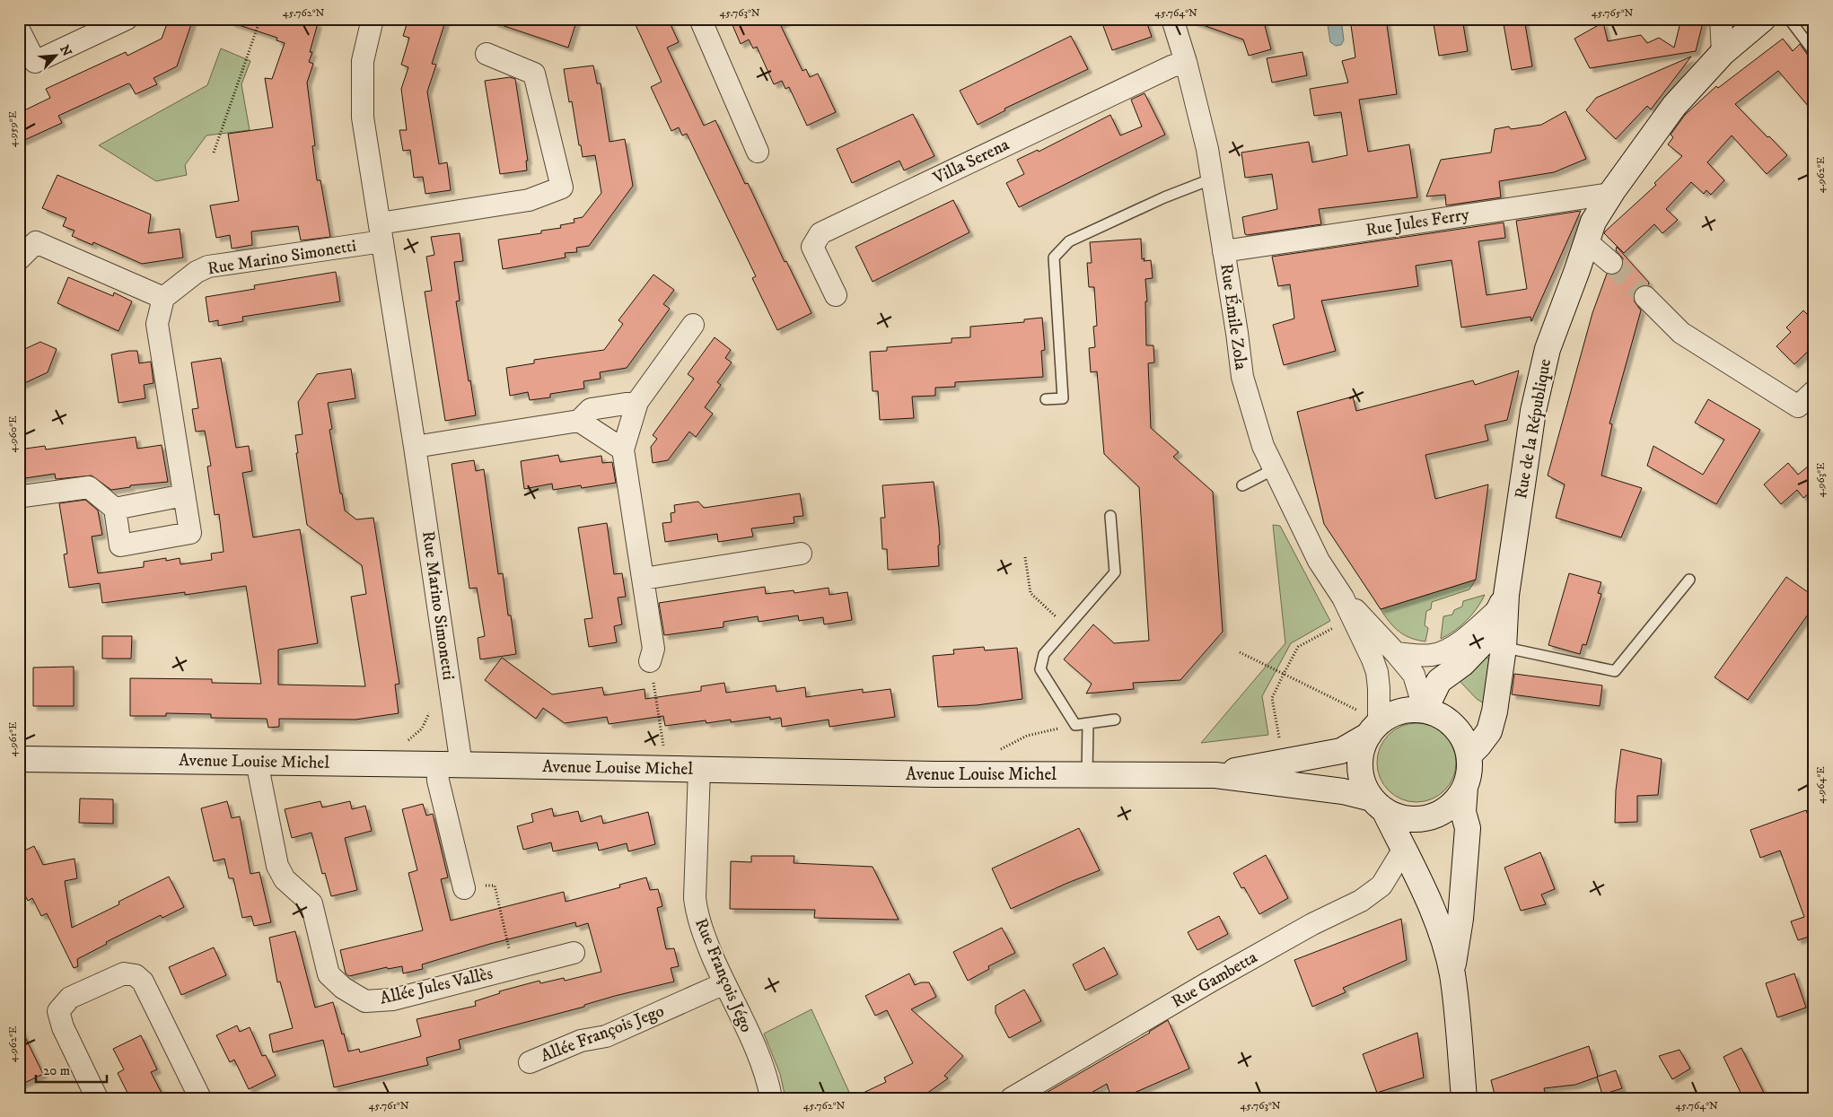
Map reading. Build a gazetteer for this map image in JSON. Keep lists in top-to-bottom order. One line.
{"streets":{"street":["Villa Serena","Rue Jules Ferry","Rue Marino Simonetti","Rue Émile Zola","Rue de la République","Avenue Louise Michel","Rue François Jégo","Rue Gambetta","Allée Jules Vallès","Allée François Jego"]},"crossings":[["Villa Serena","Rue Émile Zola"],["Rue Jules Ferry","Rue Émile Zola"],["Rue Jules Ferry","Rue de la République"],["Rue Marino Simonetti","Avenue Louise Michel"],["Rue Émile Zola","Rue de la République"],["Rue Émile Zola","Avenue Louise Michel"],["Rue de la République","Avenue Louise Michel"],["Avenue Louise Michel","Rue François Jégo"],["Avenue Louise Michel","Allée Jules Vallès"],["Rue François Jégo","Allée François Jego"]],"scale_bar":"20 m","north":"top right","coordinates":["45.762°N","45.763°N","45.764°N","45.765°N","4.959°E","4.962°E","4.960°E","4.963°E","4.961°E","4.964°E","45.761°N"]}
